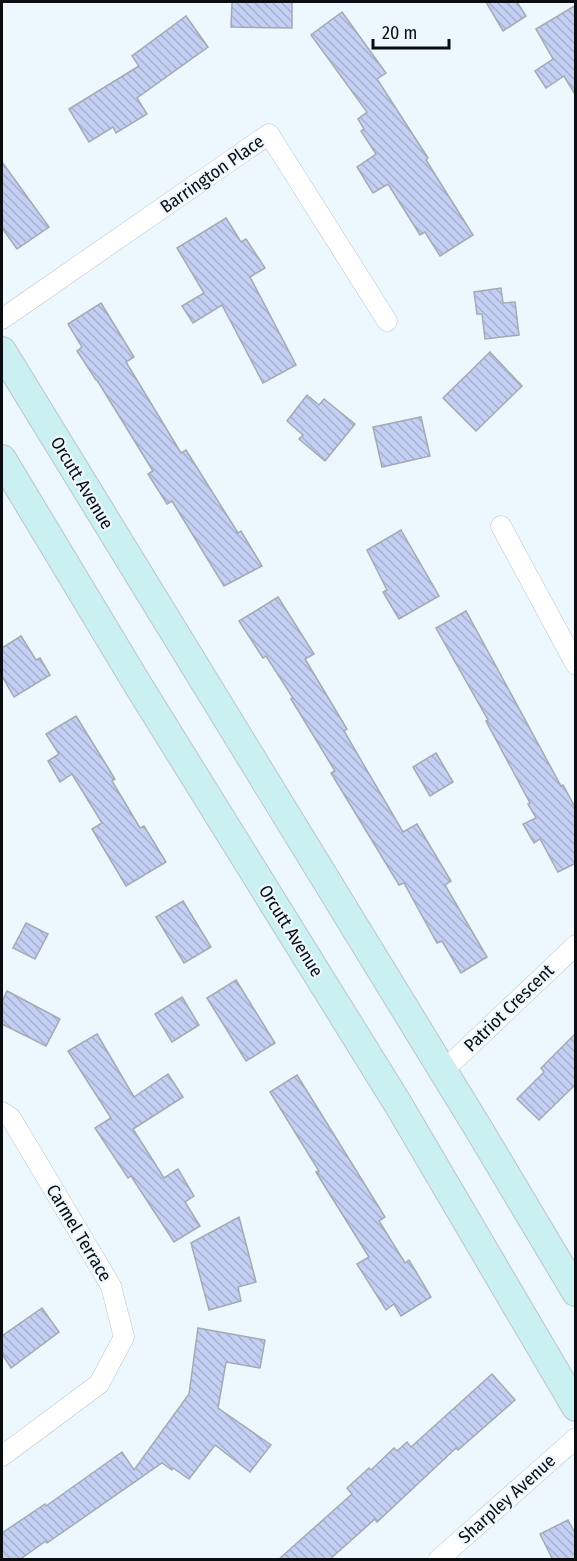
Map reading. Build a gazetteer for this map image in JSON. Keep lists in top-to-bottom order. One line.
{"streets":{"main road":["Orcutt Avenue"],"street":["Barrington Place","Patriot Crescent","Carmel Terrace","Sharpley Avenue"]},"crossings":[["Orcutt Avenue","Patriot Crescent"]],"scale_bar":"20 m"}
